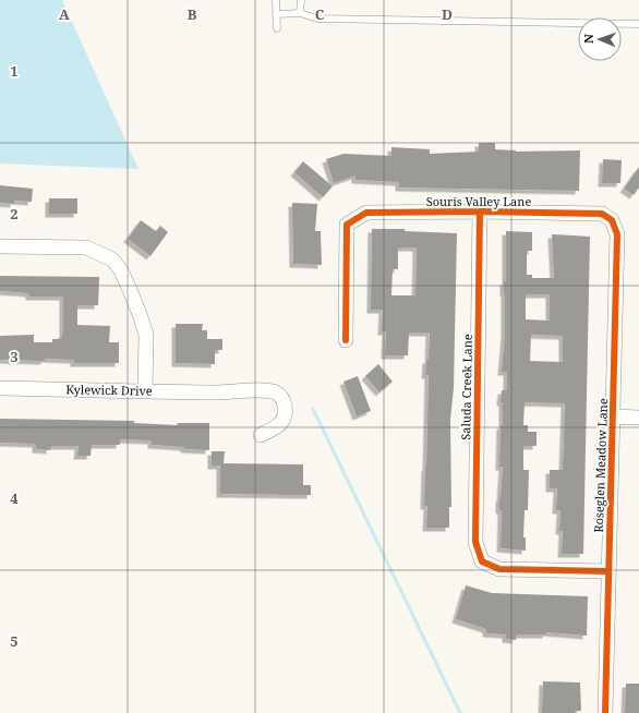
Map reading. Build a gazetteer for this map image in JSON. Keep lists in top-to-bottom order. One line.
{"streets":{"street":["Souris Valley Lane","Saluda Creek Lane","Kylewick Drive","Roseglen Meadow Lane"]},"crossings":[["Souris Valley Lane","Saluda Creek Lane"],["Souris Valley Lane","Roseglen Meadow Lane"],["Saluda Creek Lane","Roseglen Meadow Lane"]],"north":"left","grid":{"columns":["A","B","C","D"],"rows":["1","2","3","4","5"]}}
